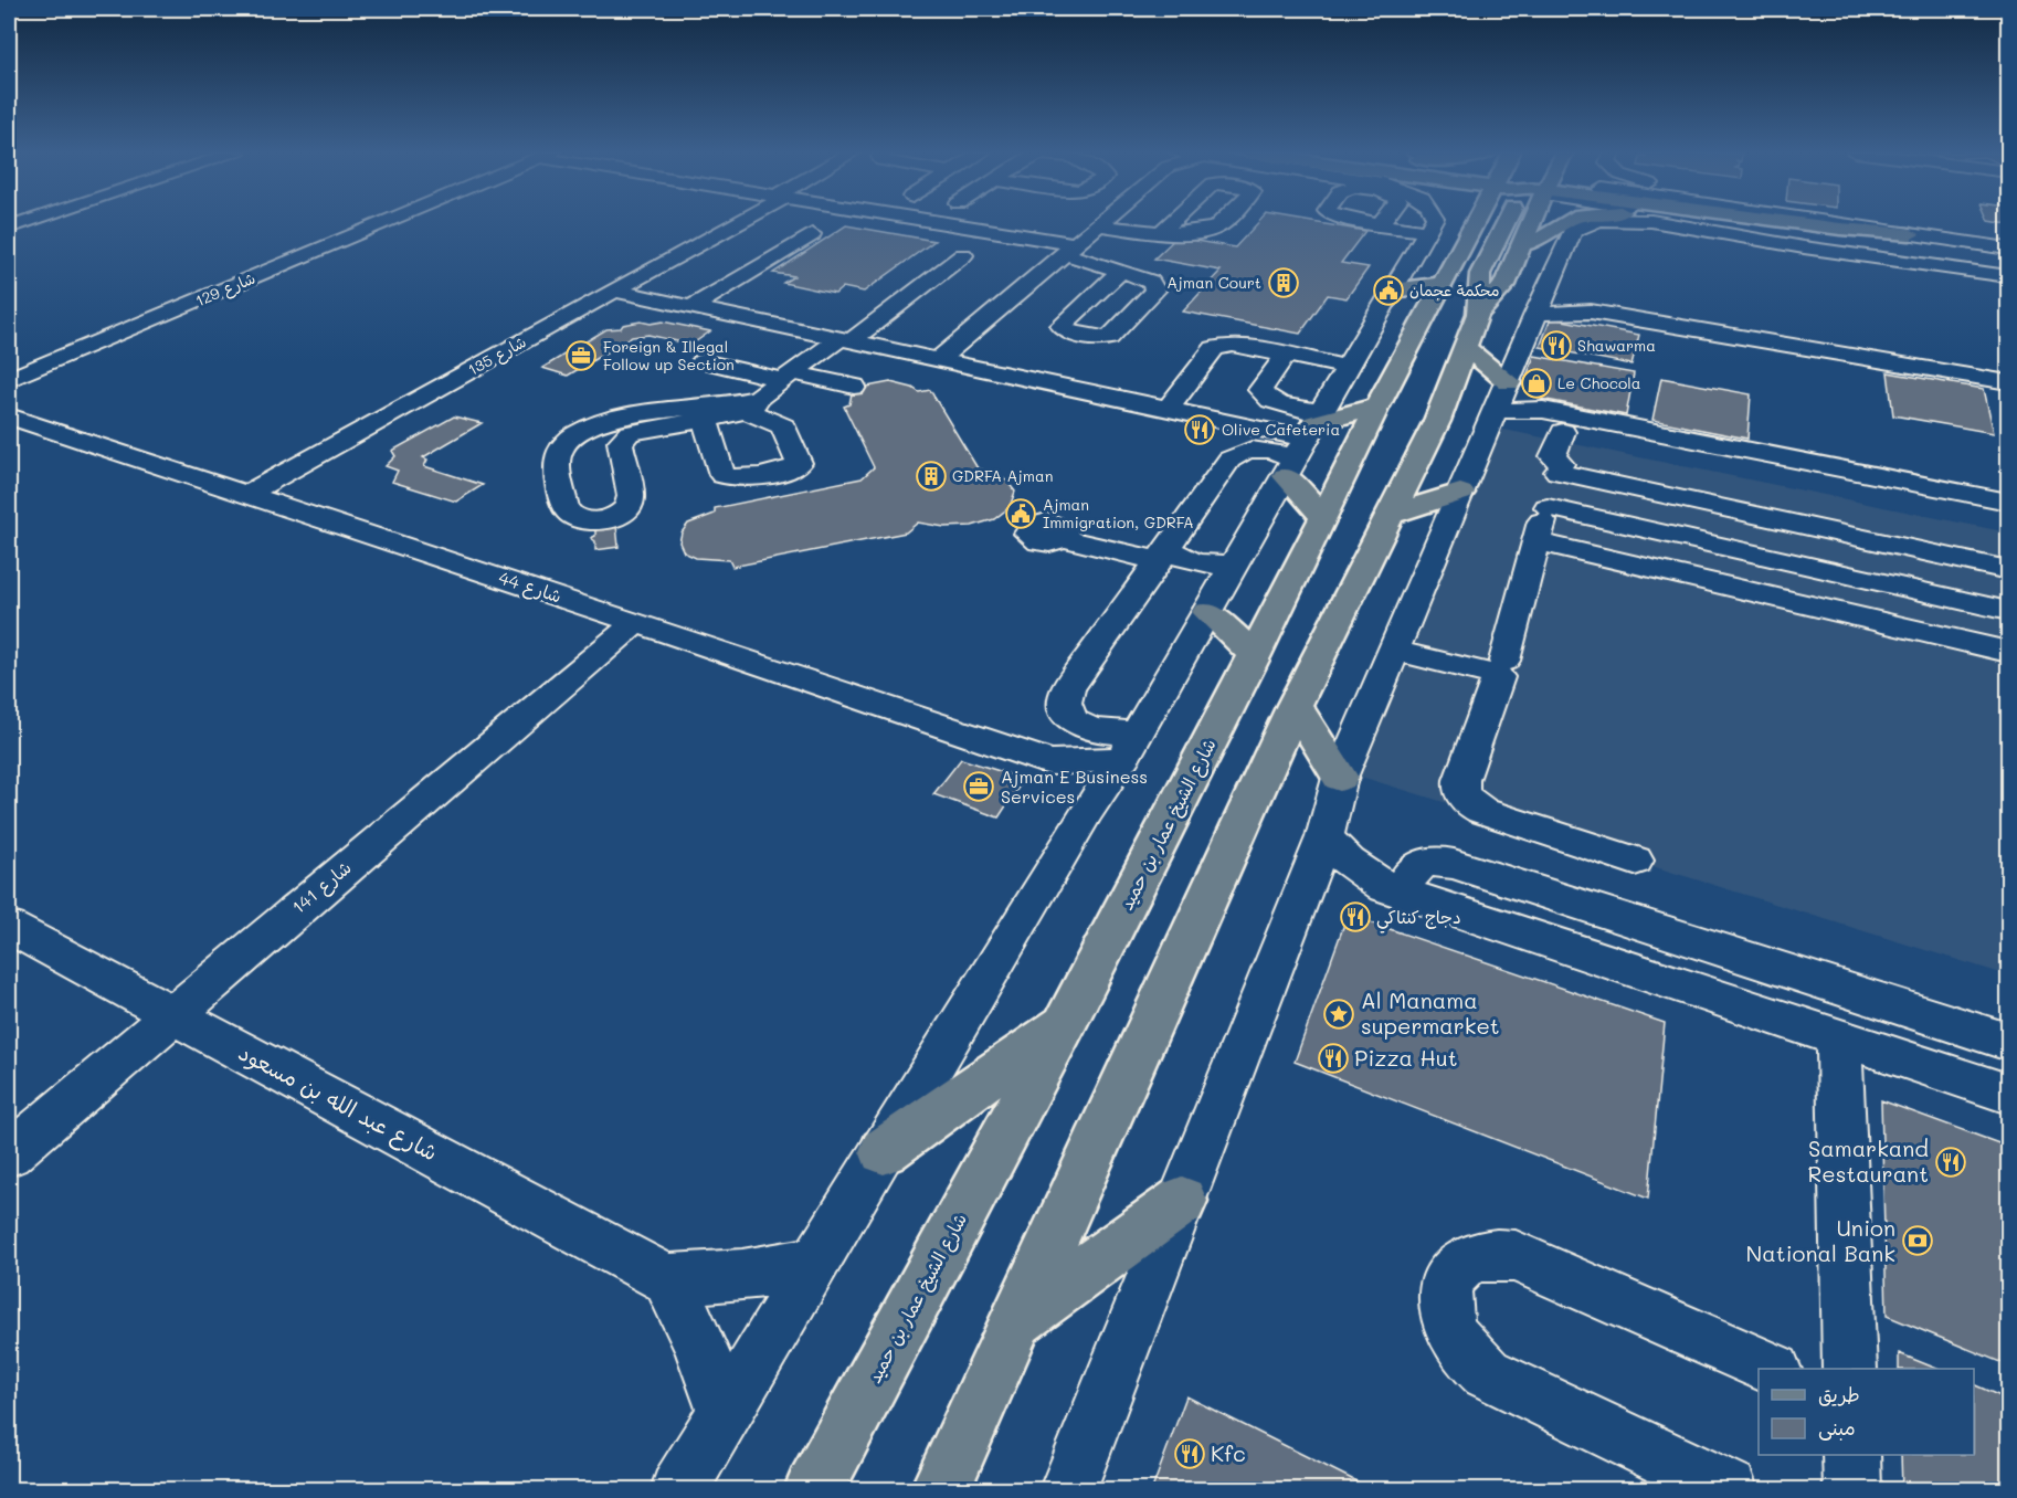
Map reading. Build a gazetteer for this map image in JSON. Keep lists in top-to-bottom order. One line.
{"streets":{"main road":["شارع الشيخ عمار بن حميد"],"street":["شارع 129","شارع 135","شارع 44","شارع 141","شارع عبد الله بن مسعود"]},"crossings":[["شارع 135","شارع 44"],["شارع 44","شارع 141"],["شارع 141","شارع عبد الله بن مسعود"]],"places":{"building":["Ajman Court","GDRFA Ajman"],"public building":["محكمة عجمان","Ajman Immigration, GDRFA"],"restaurant":["Shawarma","Olive Cafeteria","دجاج كنتاكي","Pizza Hut","Samarkand Restaurant","Kfc"],"office":["Foreign & Illegal Follow up Section","Ajman E Business Services"],"shop":["Le Chocola"],"place":["Al Manama supermarket"],"bank":["Union National Bank"]},"legend":["طريق","مبنى"]}
